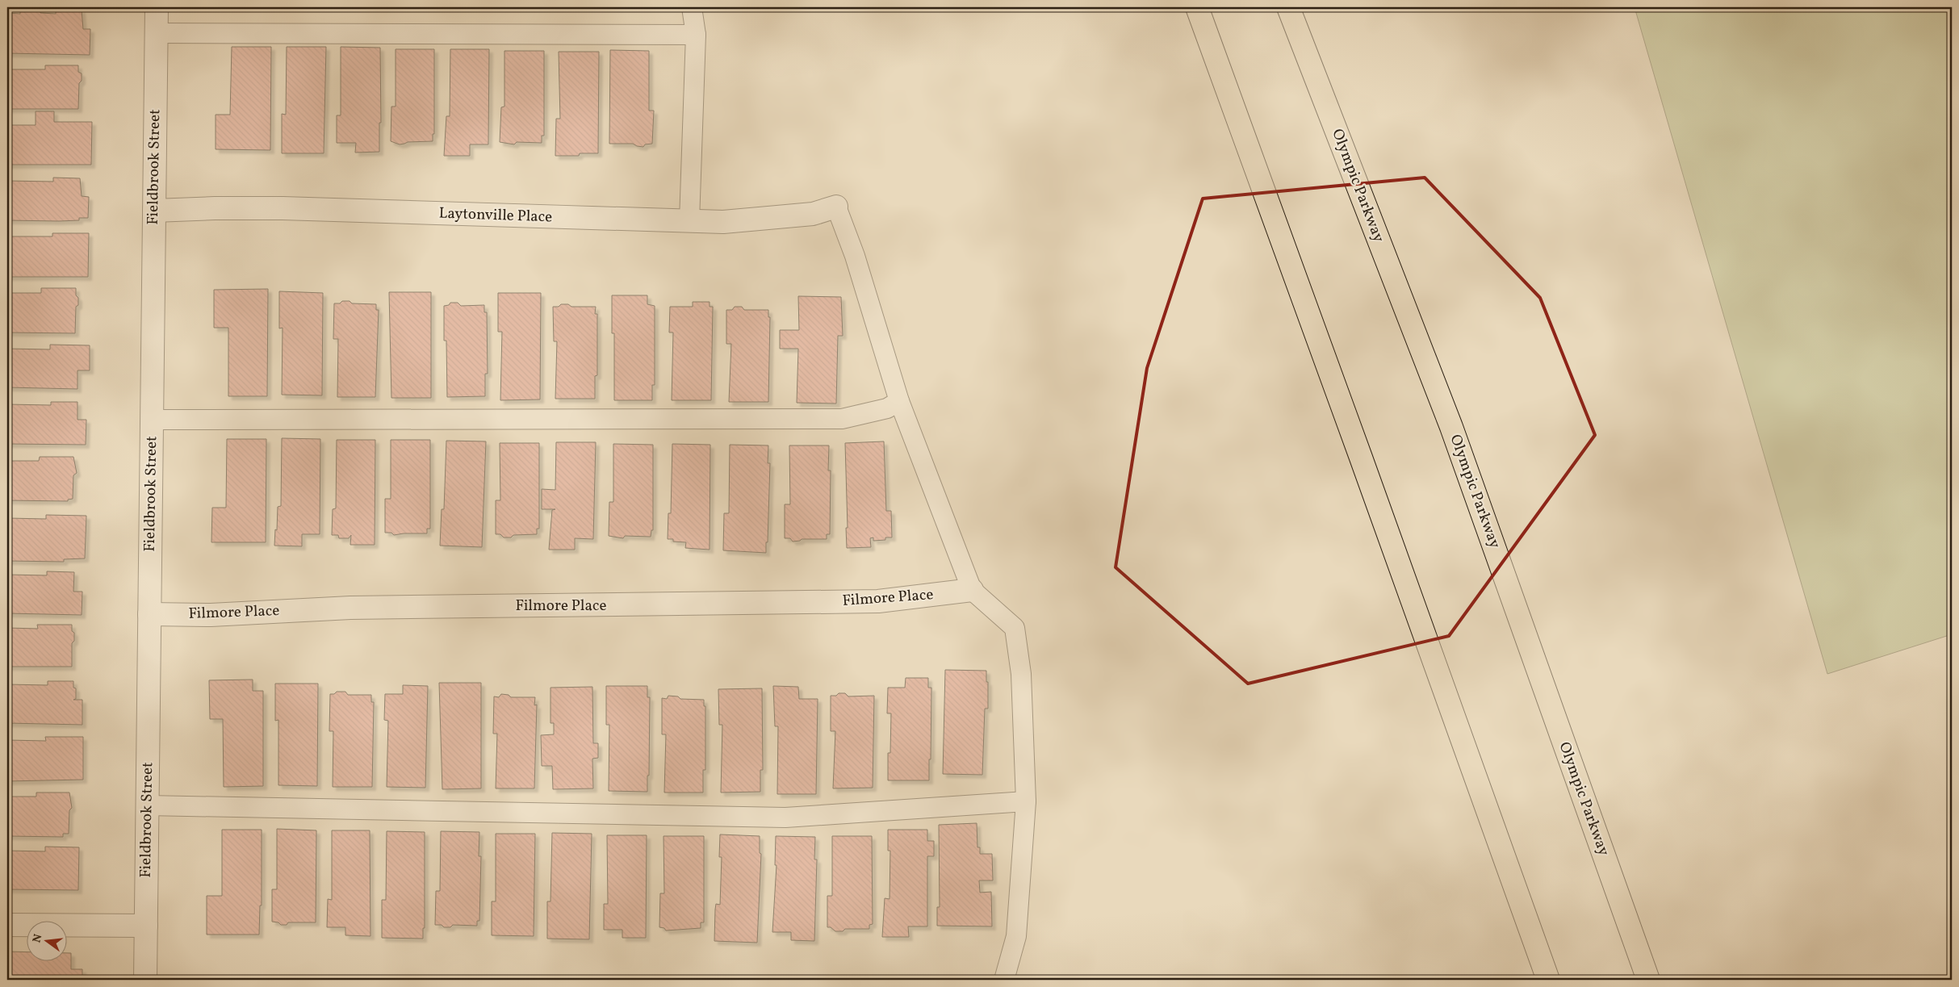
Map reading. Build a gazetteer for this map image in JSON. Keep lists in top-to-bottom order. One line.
{"streets":{"main road":["Olympic Parkway"],"street":["Fieldbrook Street","Laytonville Place","Filmore Place"]},"crossings":[["Fieldbrook Street","Laytonville Place"],["Fieldbrook Street","Filmore Place"]],"north":"left"}
